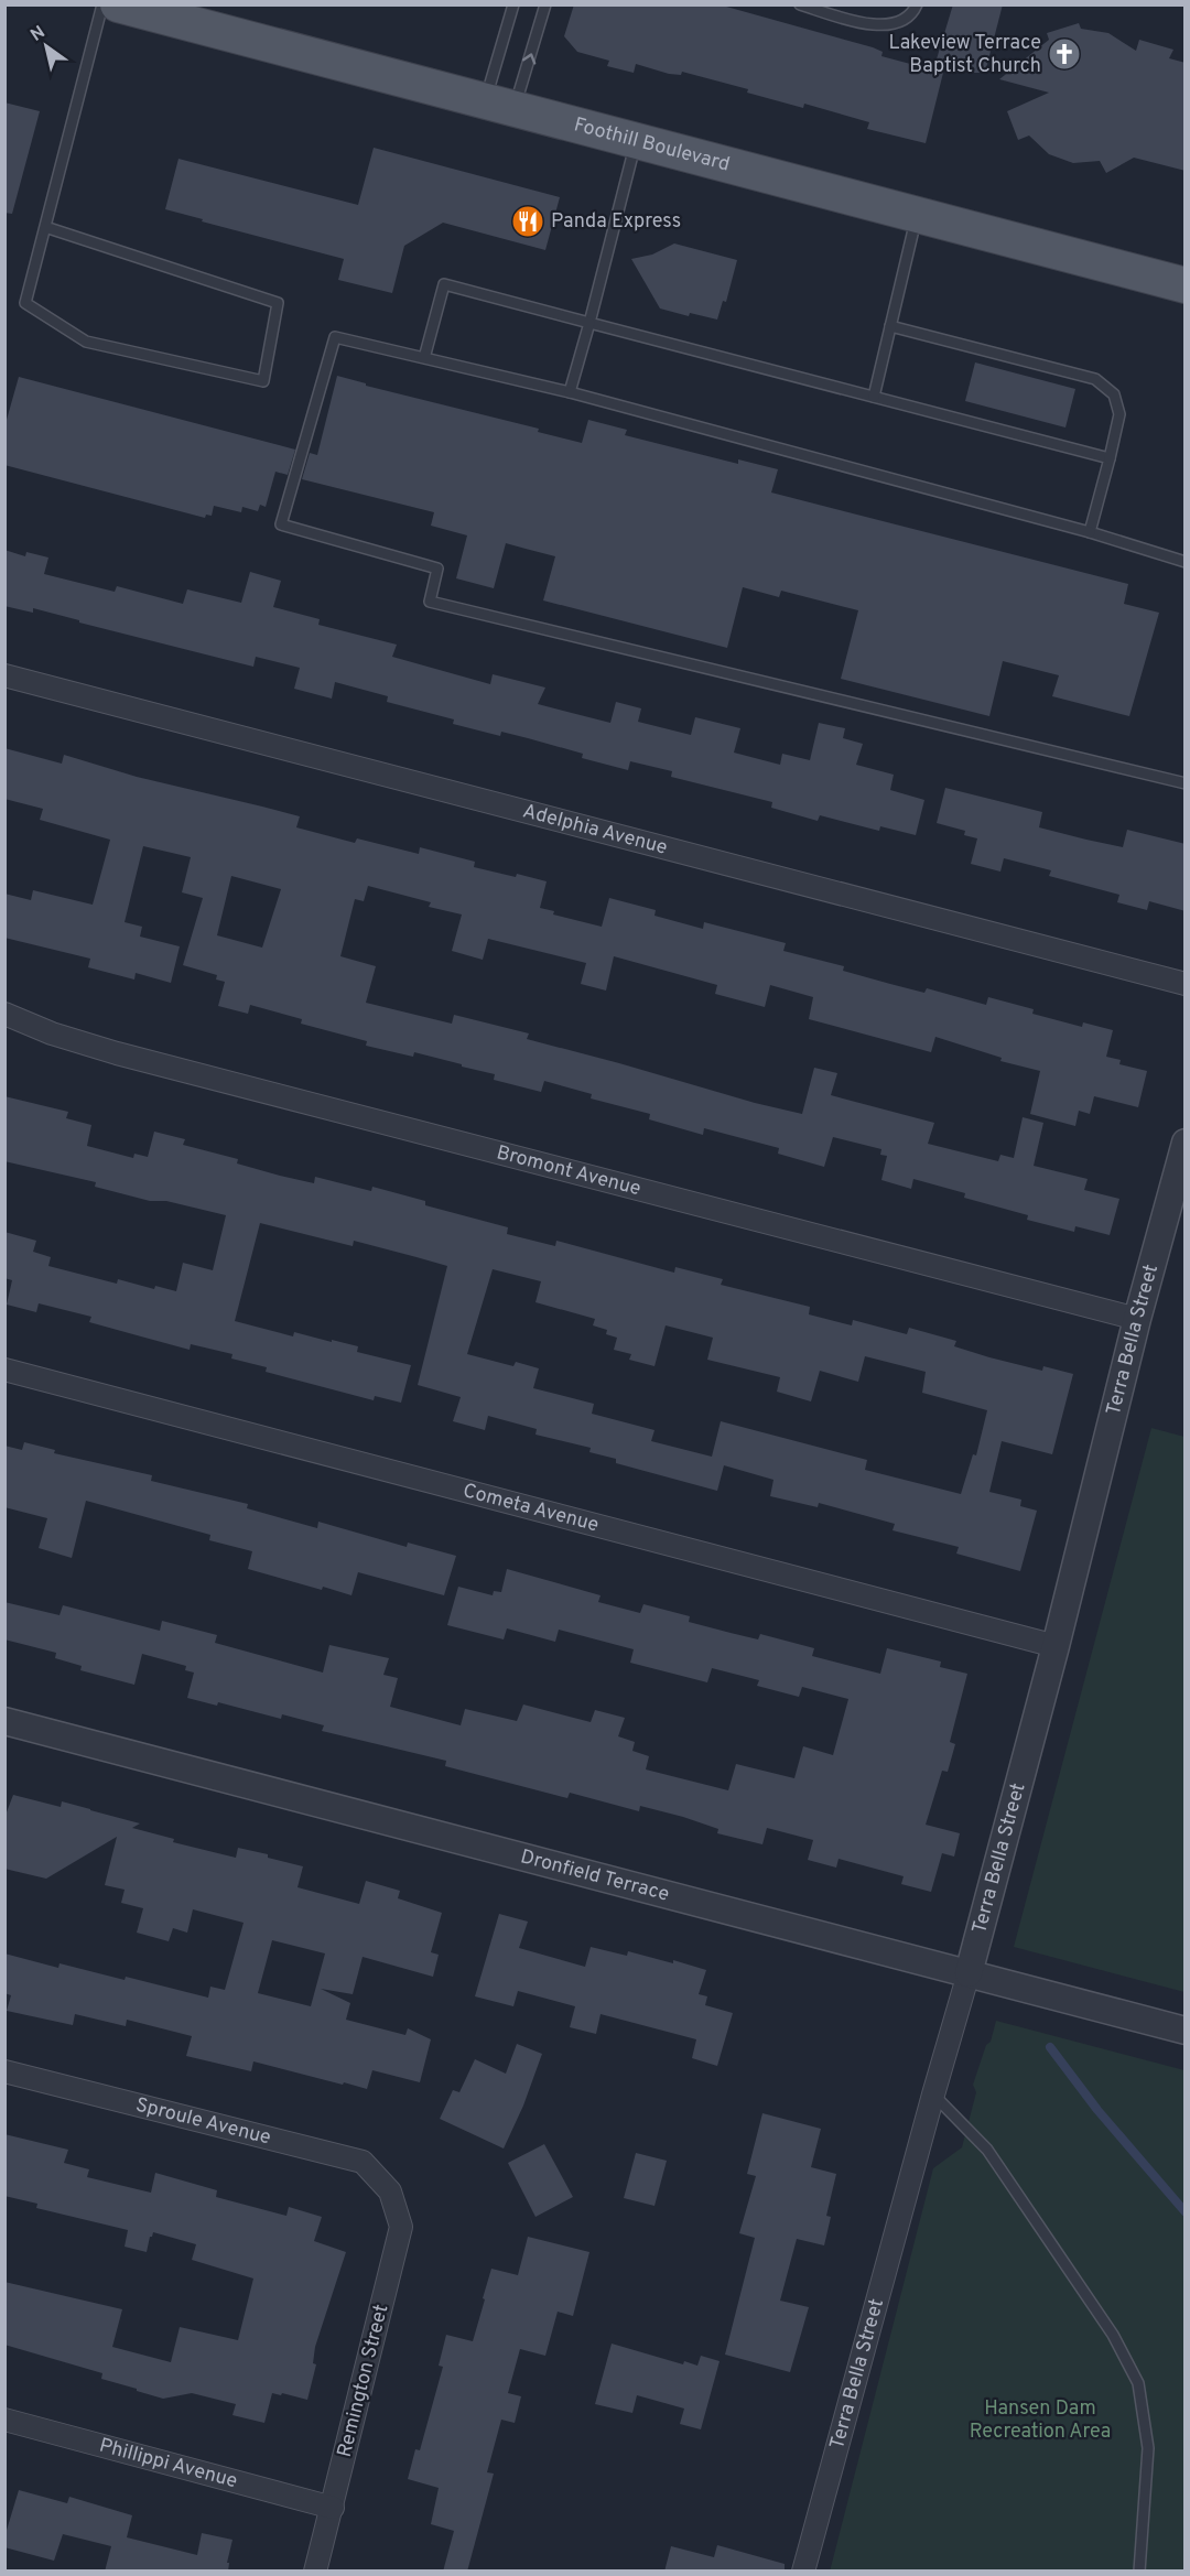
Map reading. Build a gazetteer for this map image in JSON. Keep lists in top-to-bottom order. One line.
{"streets":{"main road":["Foothill Boulevard"],"street":["Adelphia Avenue","Bromont Avenue","Terra Bella Street","Cometa Avenue","Dronfield Terrace","Sproule Avenue","Remington Street","Phillippi Avenue"]},"crossings":[["Bromont Avenue","Terra Bella Street"],["Terra Bella Street","Cometa Avenue"],["Terra Bella Street","Dronfield Terrace"],["Sproule Avenue","Remington Street"],["Remington Street","Phillippi Avenue"]],"parks":["Hansen Dam Recreation Area"],"places":{"church":["Lakeview Terrace Baptist Church"],"restaurant":["Panda Express"]},"north":"top left"}
